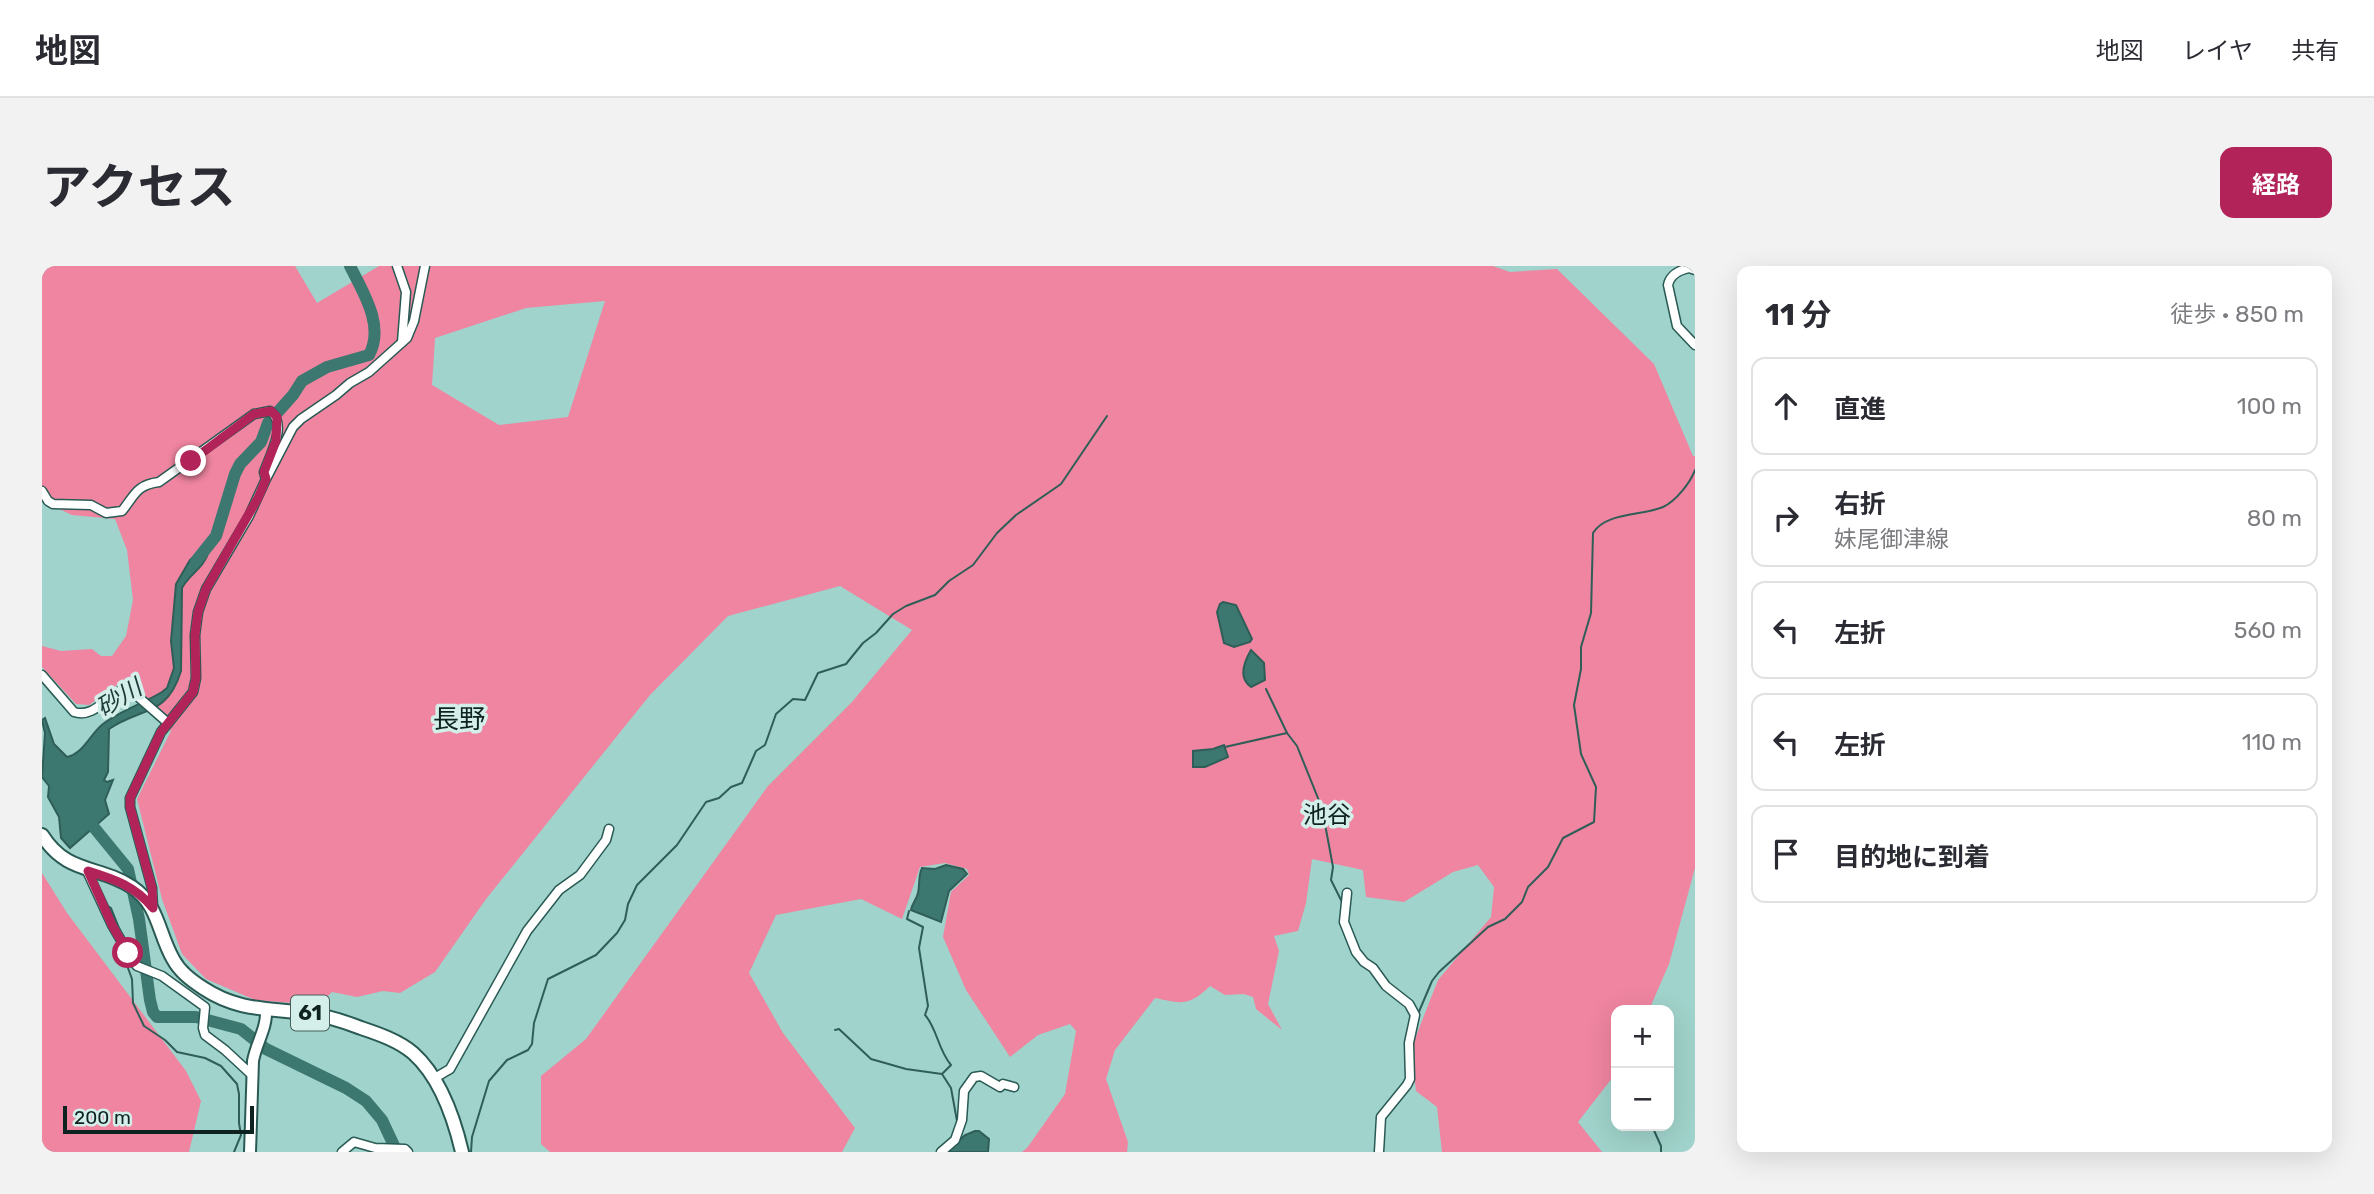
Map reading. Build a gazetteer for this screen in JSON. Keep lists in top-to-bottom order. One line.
{"streets":{"main road":["61"]},"districts":["長野","池谷"],"water":["砂川"],"scale_bar":"200 m","page":{"header":"地図","nav":["地図","レイヤ","共有"],"title":"アクセス","buttons":"経路","heading":["11 分","徒歩 · 850 m"],"list":[["直進","100 m"],["右折","妹尾御津線","80 m"],["左折","560 m"],["左折","110 m"],"目的地に到着"],"map_buttons":["+","−"],"scale":"200 m"}}
